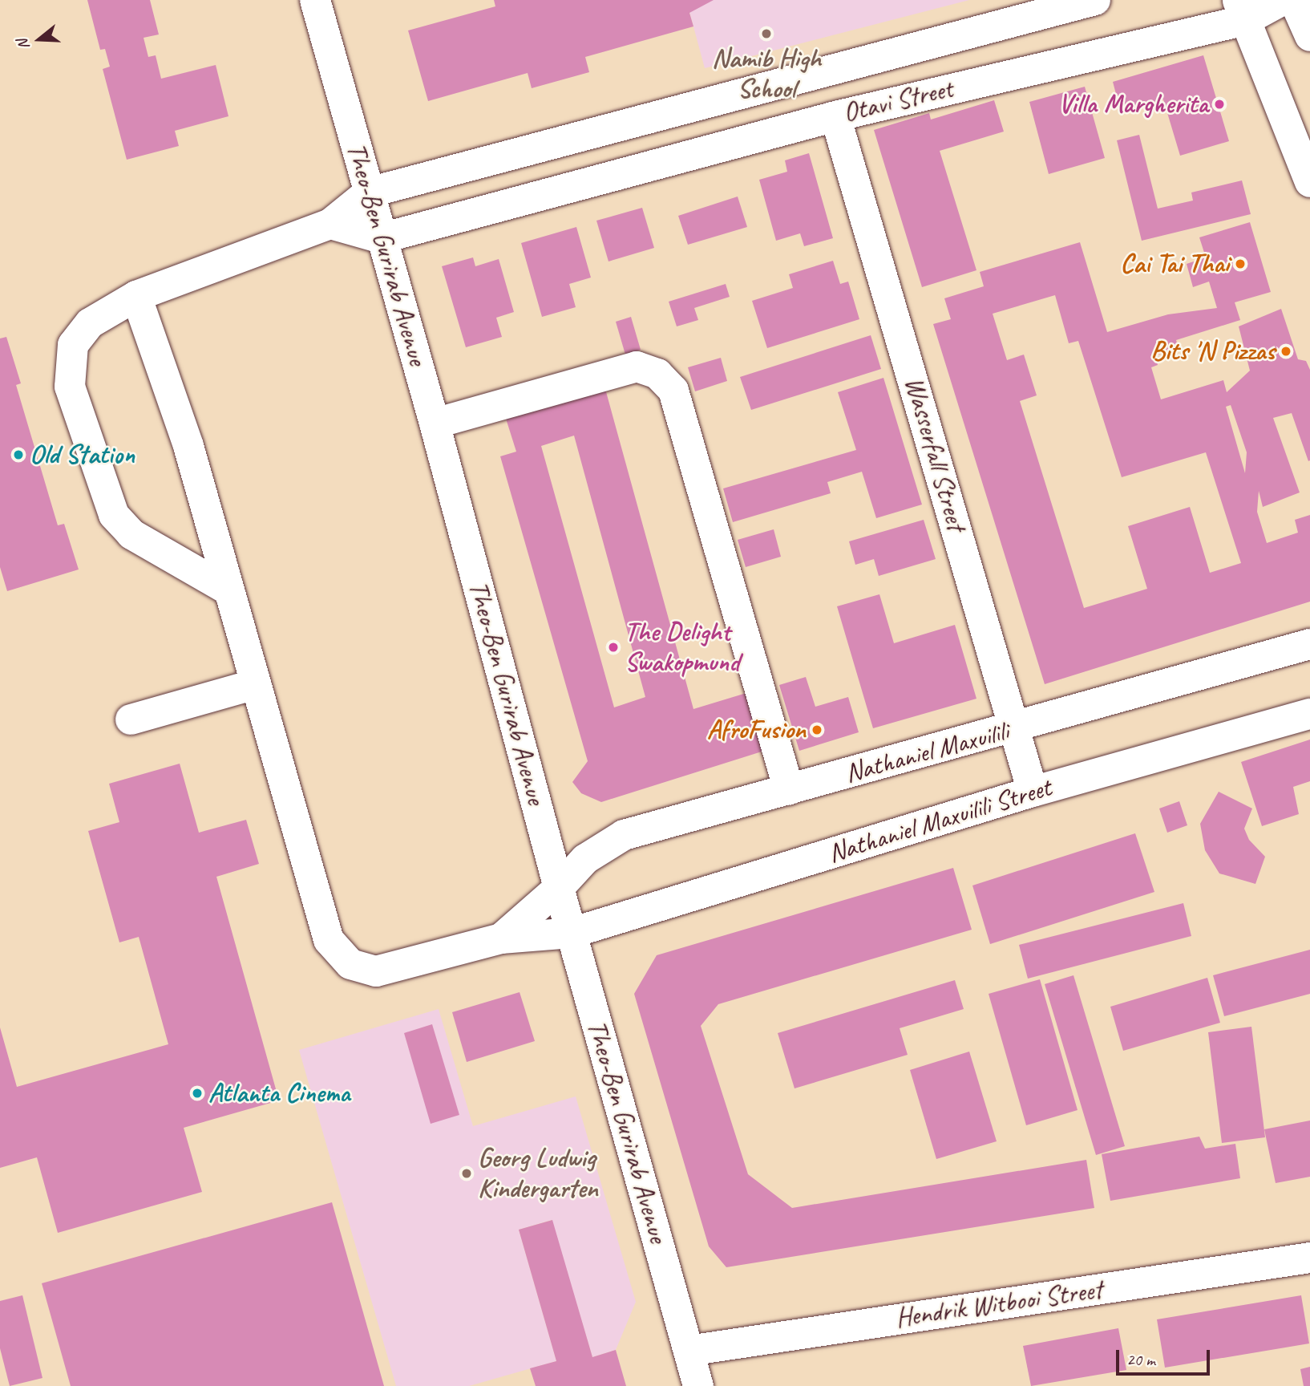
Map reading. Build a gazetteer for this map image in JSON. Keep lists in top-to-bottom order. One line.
{"streets":{"street":["Otavi Street","Theo-Ben Gurirab Avenue","Wasserfall Street","Nathaniel Maxuilili","Nathaniel Maxuilili Street","Hendrik Witbooi Street"]},"crossings":[["Otavi Street","Theo-Ben Gurirab Avenue"],["Otavi Street","Wasserfall Street"],["Theo-Ben Gurirab Avenue","Nathaniel Maxuilili"],["Theo-Ben Gurirab Avenue","Nathaniel Maxuilili Street"],["Theo-Ben Gurirab Avenue","Hendrik Witbooi Street"],["Wasserfall Street","Nathaniel Maxuilili"],["Wasserfall Street","Nathaniel Maxuilili Street"],["Nathaniel Maxuilili","Nathaniel Maxuilili Street"]],"places":["Namib High School","Villa Margherita","Cai Tai Thai","Bits 'N Pizzas","Old Station","The Delight Swakopmund","AfroFusion","Atlanta Cinema","Georg Ludwig Kindergarten"],"scale_bar":"20 m","north":"left"}
